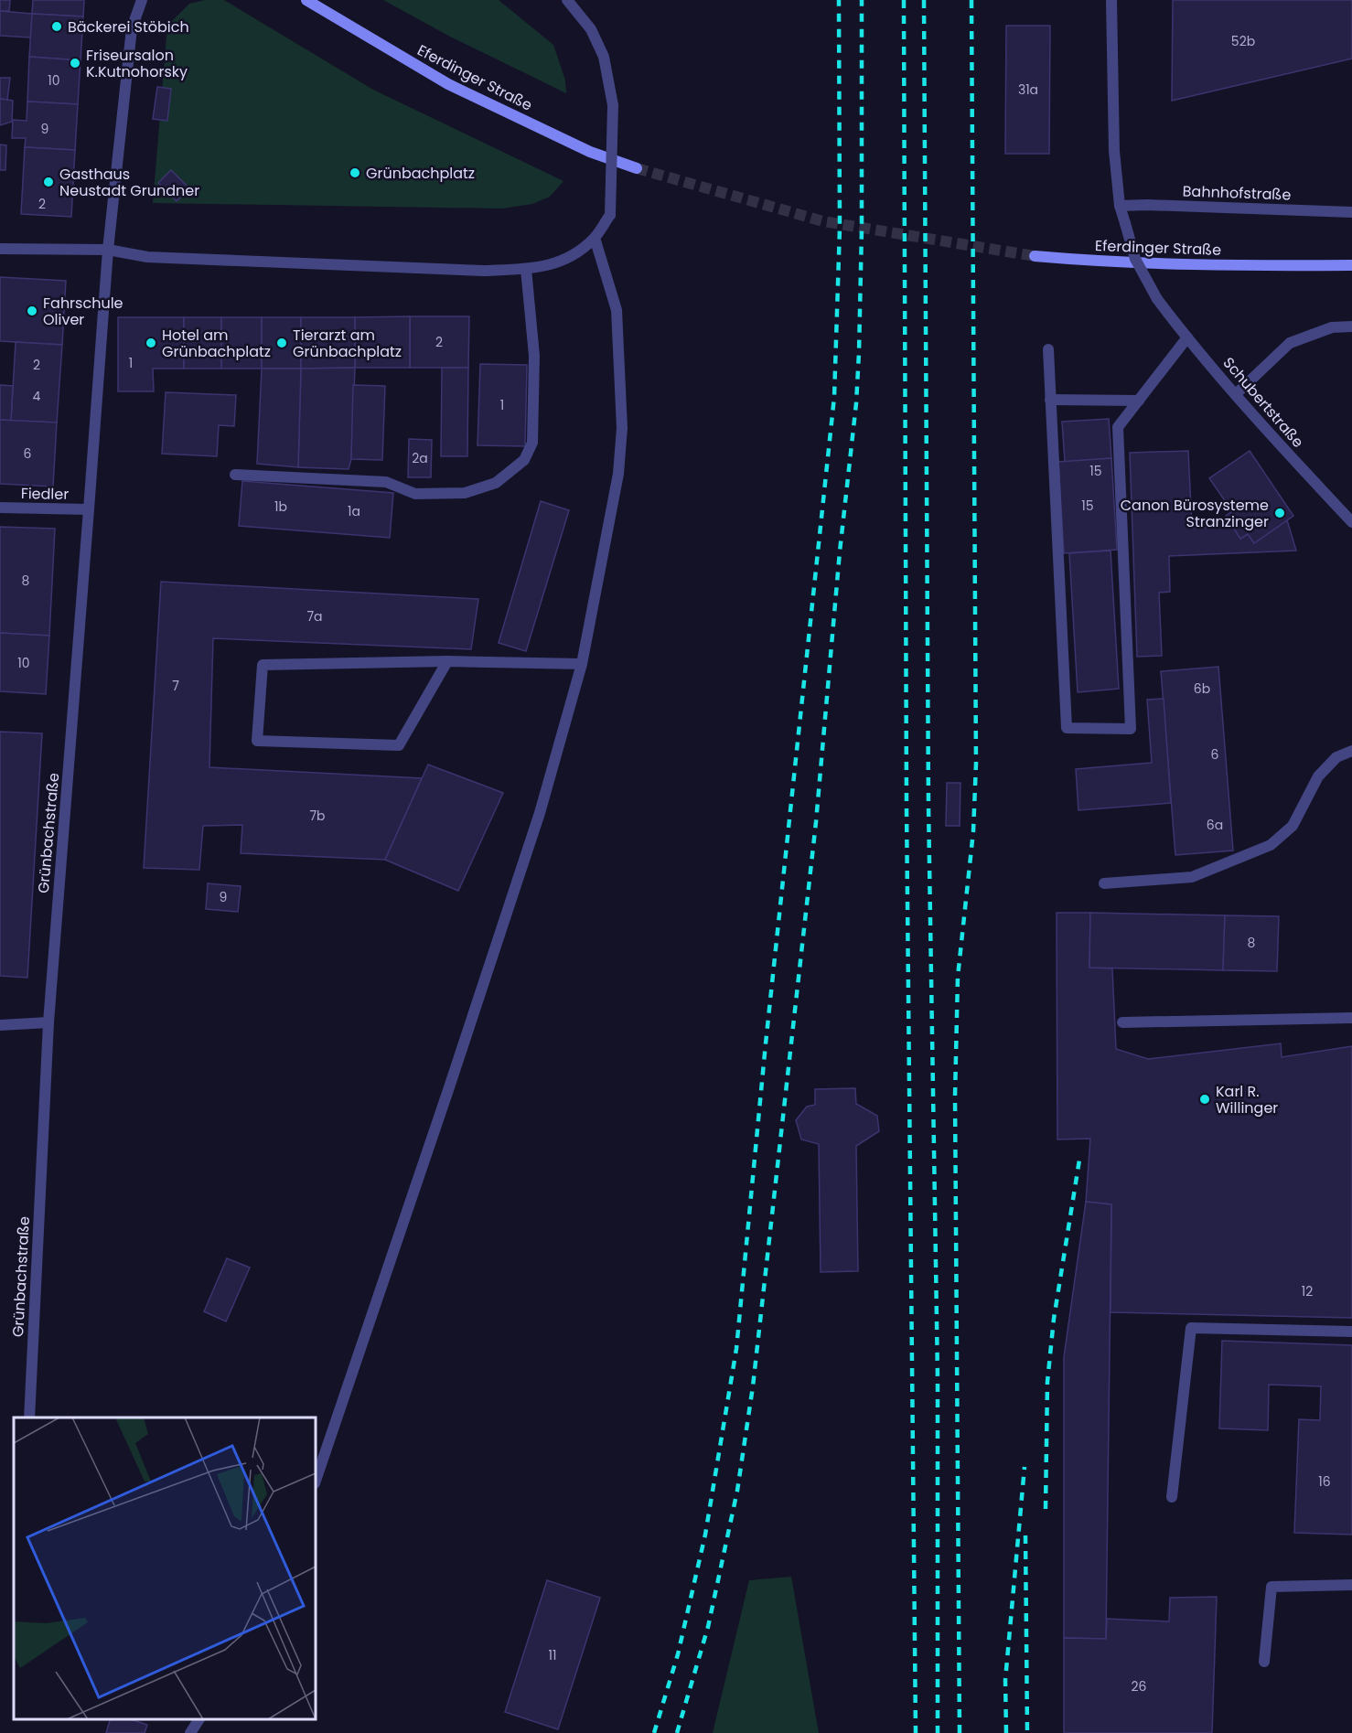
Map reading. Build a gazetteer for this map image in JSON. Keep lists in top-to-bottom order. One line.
{"streets":{"main road":["Eferdinger Straße"],"street":["Bahnhofstraße","Schubertstraße","Fiedler","Grünbachstraße"]},"crossings":[["Bahnhofstraße","Schubertstraße"],["Fiedler","Grünbachstraße"]],"places":["Bäckerei Stöbich","Friseursalon K.Kutnohorsky","Grünbachplatz","Gasthaus Neustadt Grundner","Fahrschule Oliver","Hotel am Grünbachplatz","Tierarzt am Grünbachplatz","Canon Bürosysteme Stranzinger","Karl R. Willinger"],"house_numbers":["52b","10","31a","9","2","2","1","2","4","1","6","2a","15","15","1b","1a","8","7a","10","7","6b","6","7b","6a","9","8","12","16","11","26"]}
